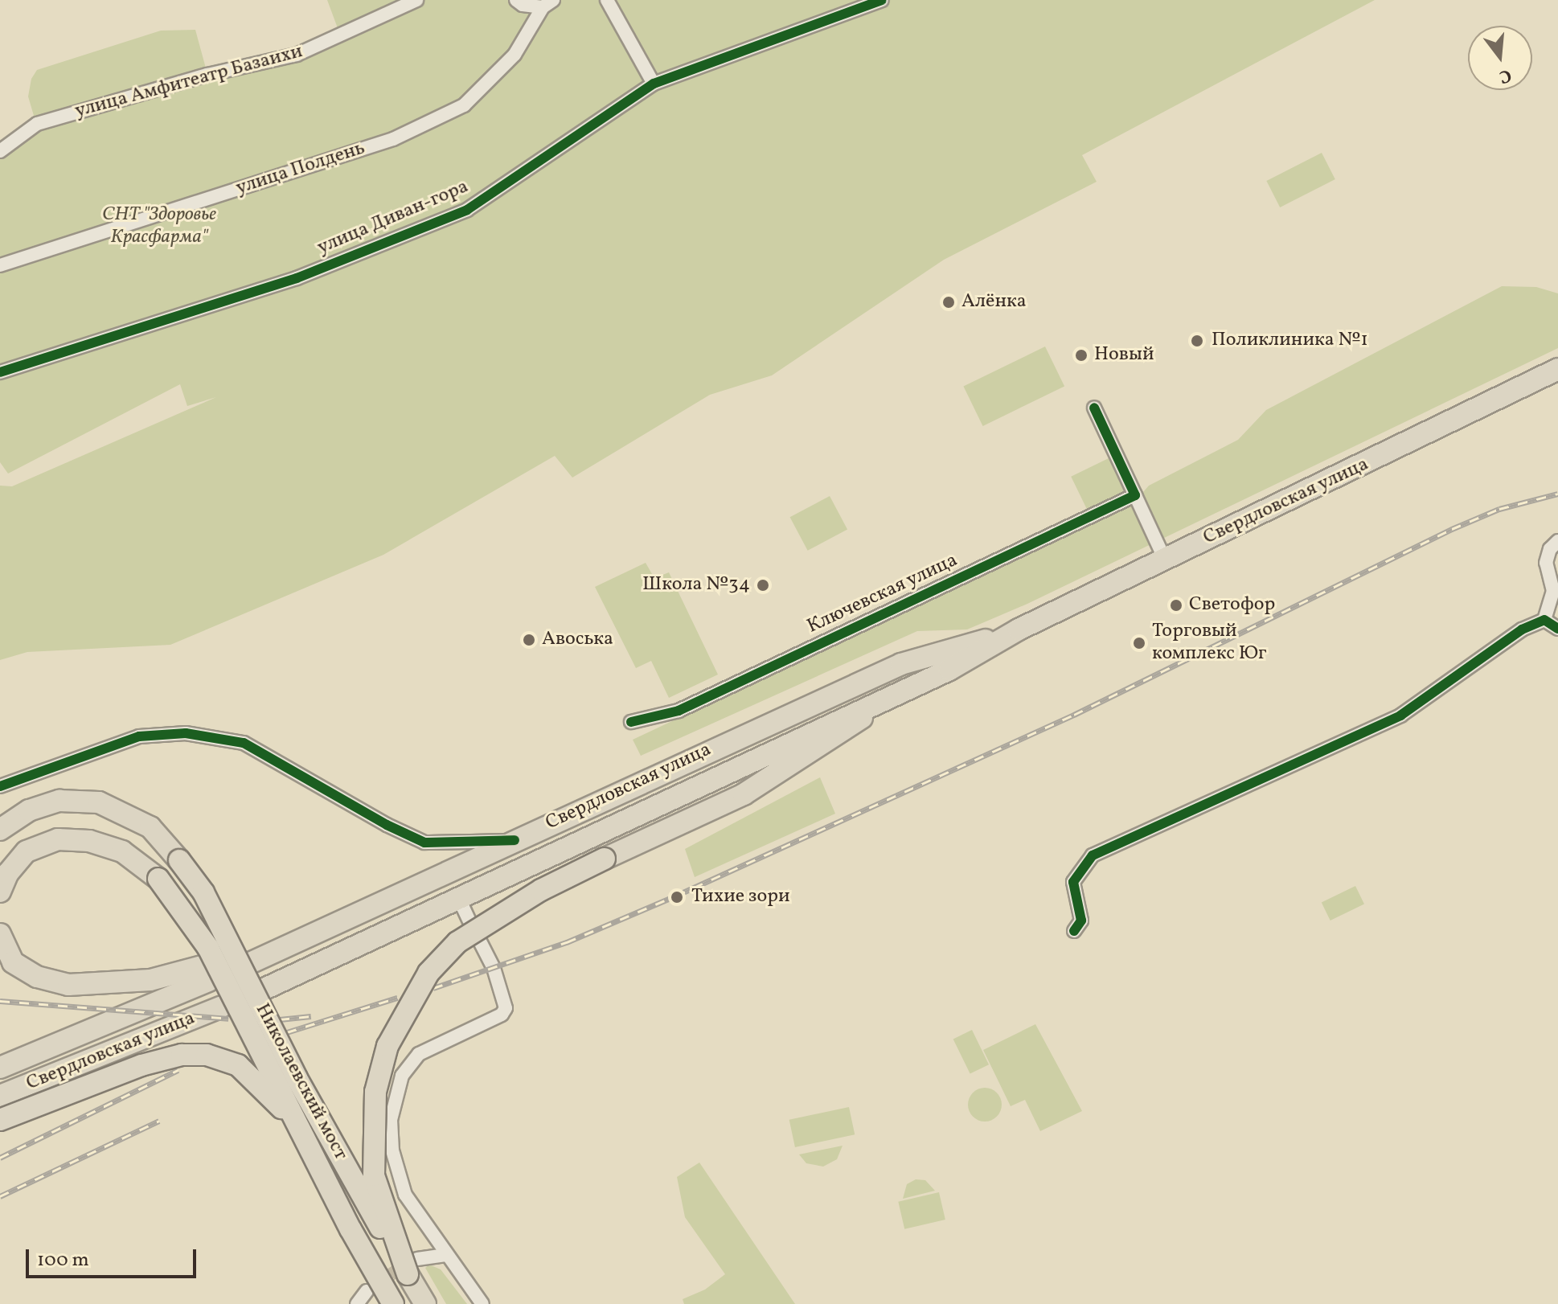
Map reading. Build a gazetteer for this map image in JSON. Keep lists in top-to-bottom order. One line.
{"streets":{"main road":["Свердловская улица","Николаевский мост"],"street":["улица Амфитеатр Базаихи","улица Полдень","улица Диван-гора","Ключевская улица"]},"parks":["СНТ \"Здоровье Красфарма\""],"places":["Алёнка","Поликлиника №1","Новый","Школа №34","Светофор","Авоська","Торговый комплекс Юг","Тихие зори"],"scale_bar":"100 m","north":"bottom"}
